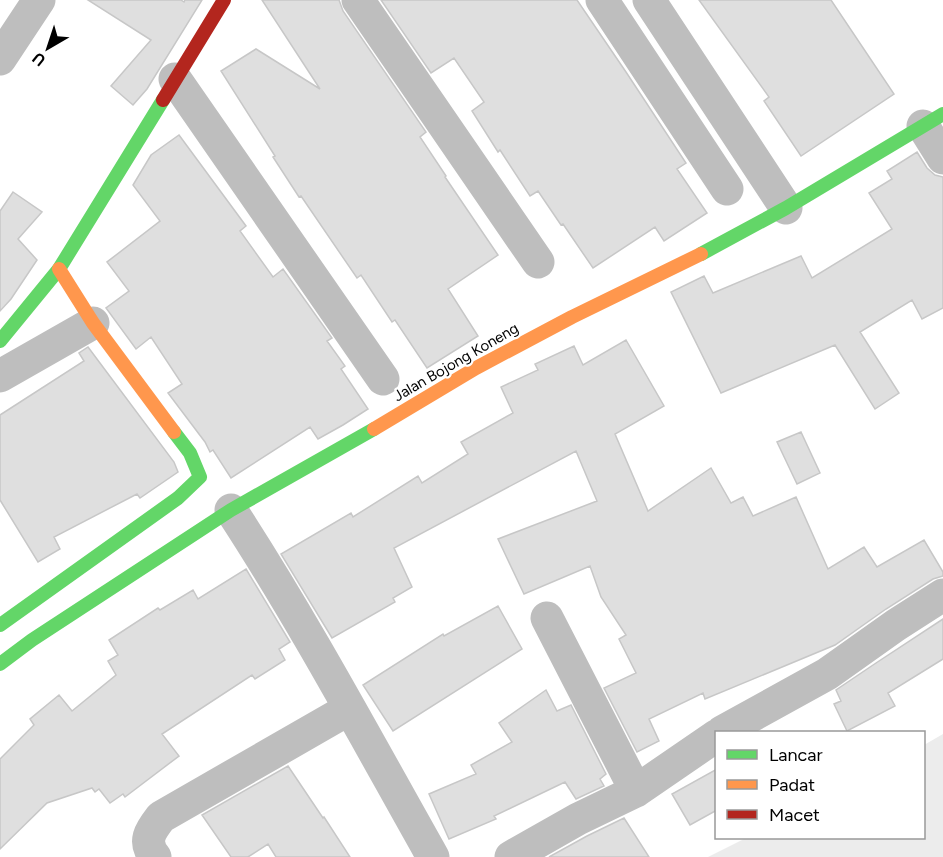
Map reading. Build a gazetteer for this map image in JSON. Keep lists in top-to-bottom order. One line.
{"streets":{"street":["Jalan Bojong Koneng"]},"legend":["Lancar","Padat","Macet"],"north":"bottom left"}
